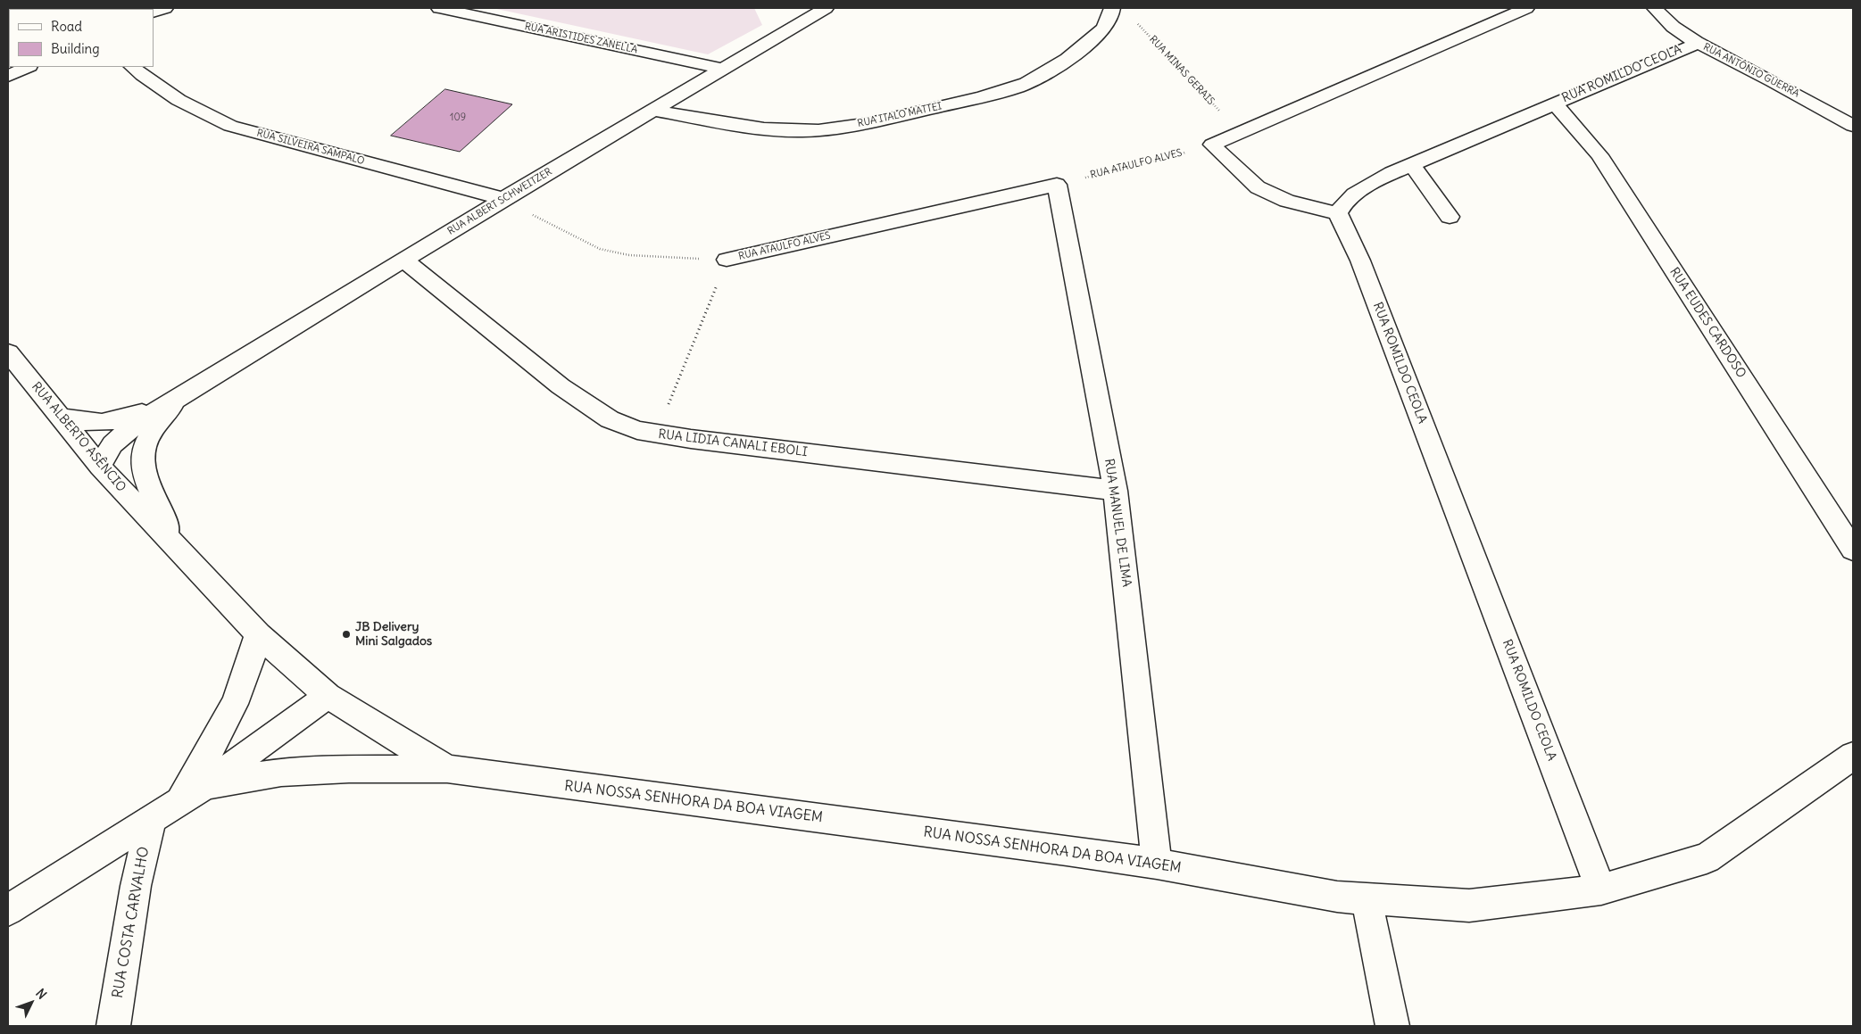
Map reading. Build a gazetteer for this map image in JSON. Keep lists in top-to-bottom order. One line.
{"streets":{"street":["RUA ARISTIDES ZANELLA","RUA ANTÔNIO GUERRA","RUA ROMILDO CEOLA","RUA ITALO MATTEI","RUA SILVEIRA SAMPALO","RUA ATAULFO ALVES","RUA ALBERT SCHWEITZER","RUA EUDES CARDOSO","RUA ALBERTO ASÊNCIO","RUA LIDIA CANALI EBOLI","RUA MANUEL DE LIMA","RUA NOSSA SENHORA DA BOA VIAGEM","RUA COSTA CARVALHO"],"path":["RUA MINAS GERAIS"]},"crossings":[["RUA ARISTIDES ZANELLA","RUA ALBERT SCHWEITZER"],["RUA ANTÔNIO GUERRA","RUA ROMILDO CEOLA"],["RUA ROMILDO CEOLA","RUA EUDES CARDOSO"],["RUA ROMILDO CEOLA","RUA NOSSA SENHORA DA BOA VIAGEM"],["RUA ITALO MATTEI","RUA ALBERT SCHWEITZER"],["RUA SILVEIRA SAMPALO","RUA ALBERT SCHWEITZER"],["RUA ATAULFO ALVES","RUA MANUEL DE LIMA"],["RUA ALBERT SCHWEITZER","RUA ALBERTO ASÊNCIO"],["RUA ALBERT SCHWEITZER","RUA LIDIA CANALI EBOLI"],["RUA ALBERTO ASÊNCIO","RUA NOSSA SENHORA DA BOA VIAGEM"],["RUA LIDIA CANALI EBOLI","RUA MANUEL DE LIMA"],["RUA MANUEL DE LIMA","RUA NOSSA SENHORA DA BOA VIAGEM"]],"places":["JB Delivery Mini Salgados"],"house_numbers":["109"],"legend":["Road","Building"],"north":"top right"}
